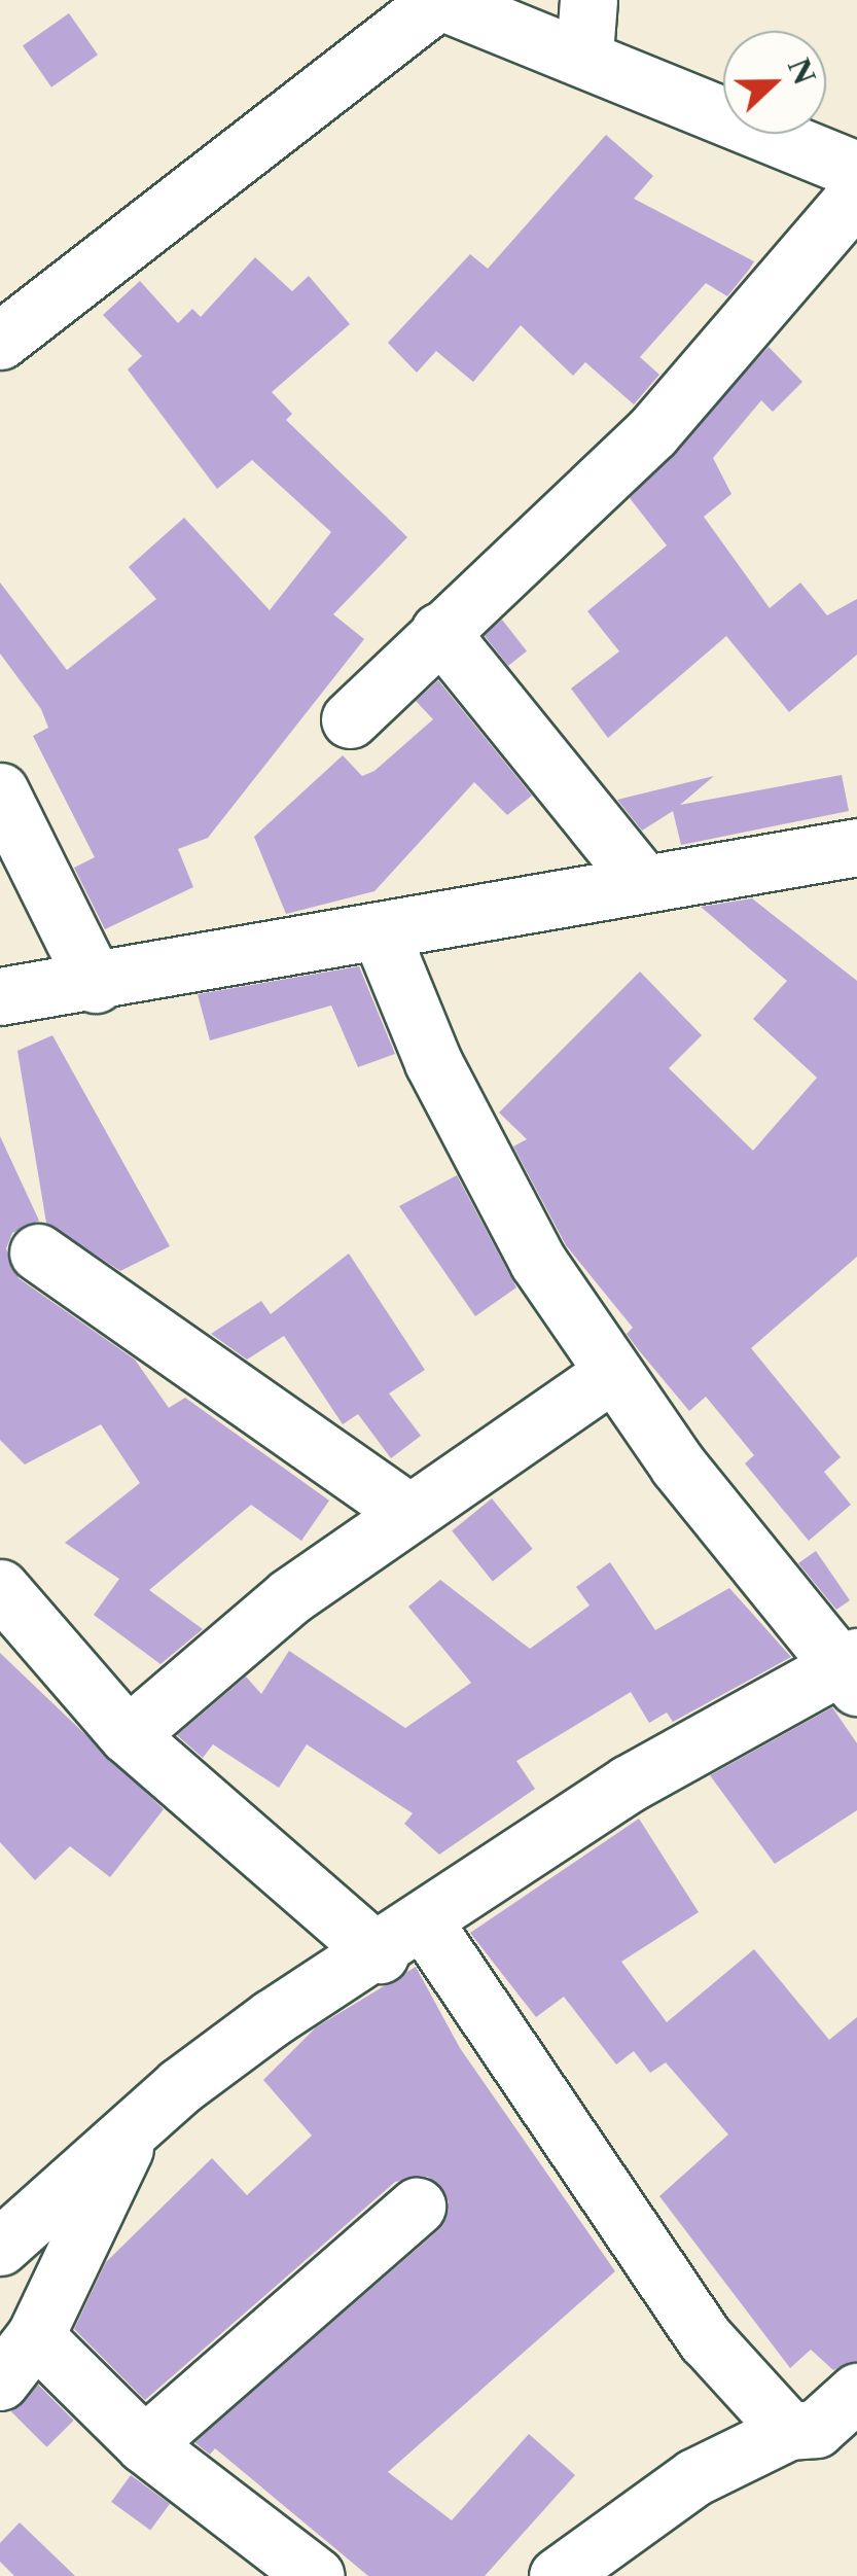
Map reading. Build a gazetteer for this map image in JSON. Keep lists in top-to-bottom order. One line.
{"north":"right"}
